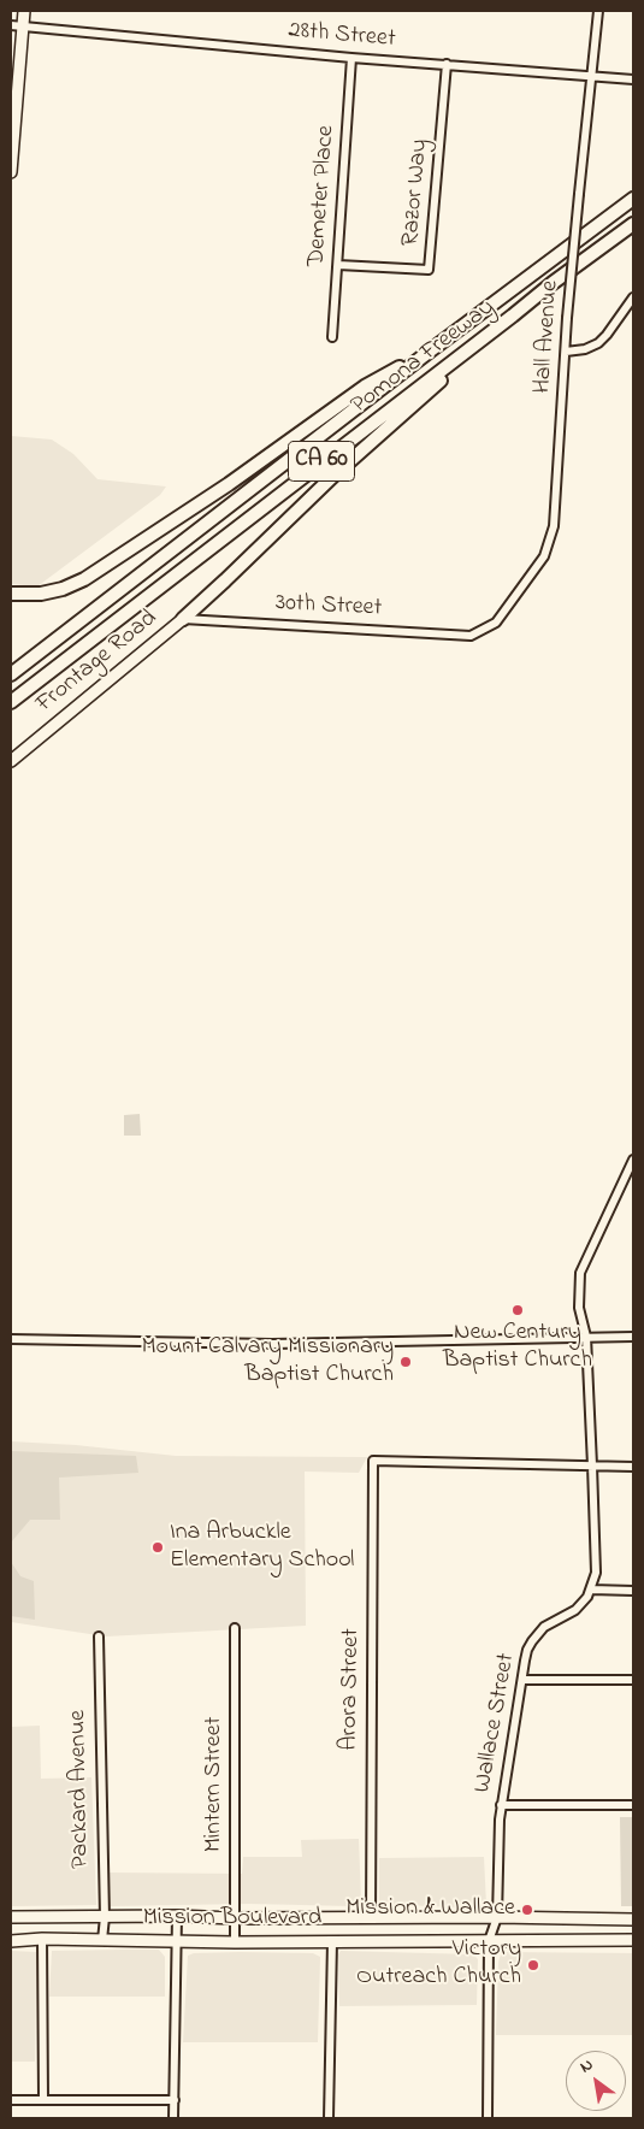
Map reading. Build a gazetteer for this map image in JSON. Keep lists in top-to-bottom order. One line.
{"streets":{"highway":["Pomona Freeway","CA 60"],"main road":["Frontage Road","Mission Boulevard"],"street":["28th Street","Razor Way","Demeter Place","Hall Avenue","30th Street","Arora Street","Wallace Street","Mintern Street","Packard Avenue"]},"crossings":[["28th Street","Razor Way"],["28th Street","Demeter Place"],["28th Street","Hall Avenue"],["Razor Way","Demeter Place"],["Hall Avenue","30th Street"],["30th Street","Frontage Road"],["Arora Street","Mission Boulevard"],["Wallace Street","Mission Boulevard"],["Mintern Street","Mission Boulevard"],["Packard Avenue","Mission Boulevard"]],"places":["New Century Baptist Church","Mount Calvary Missionary Baptist Church","Ina Arbuckle Elementary School","Mission & Wallace","Victory Outreach Church"],"north":"top left"}
